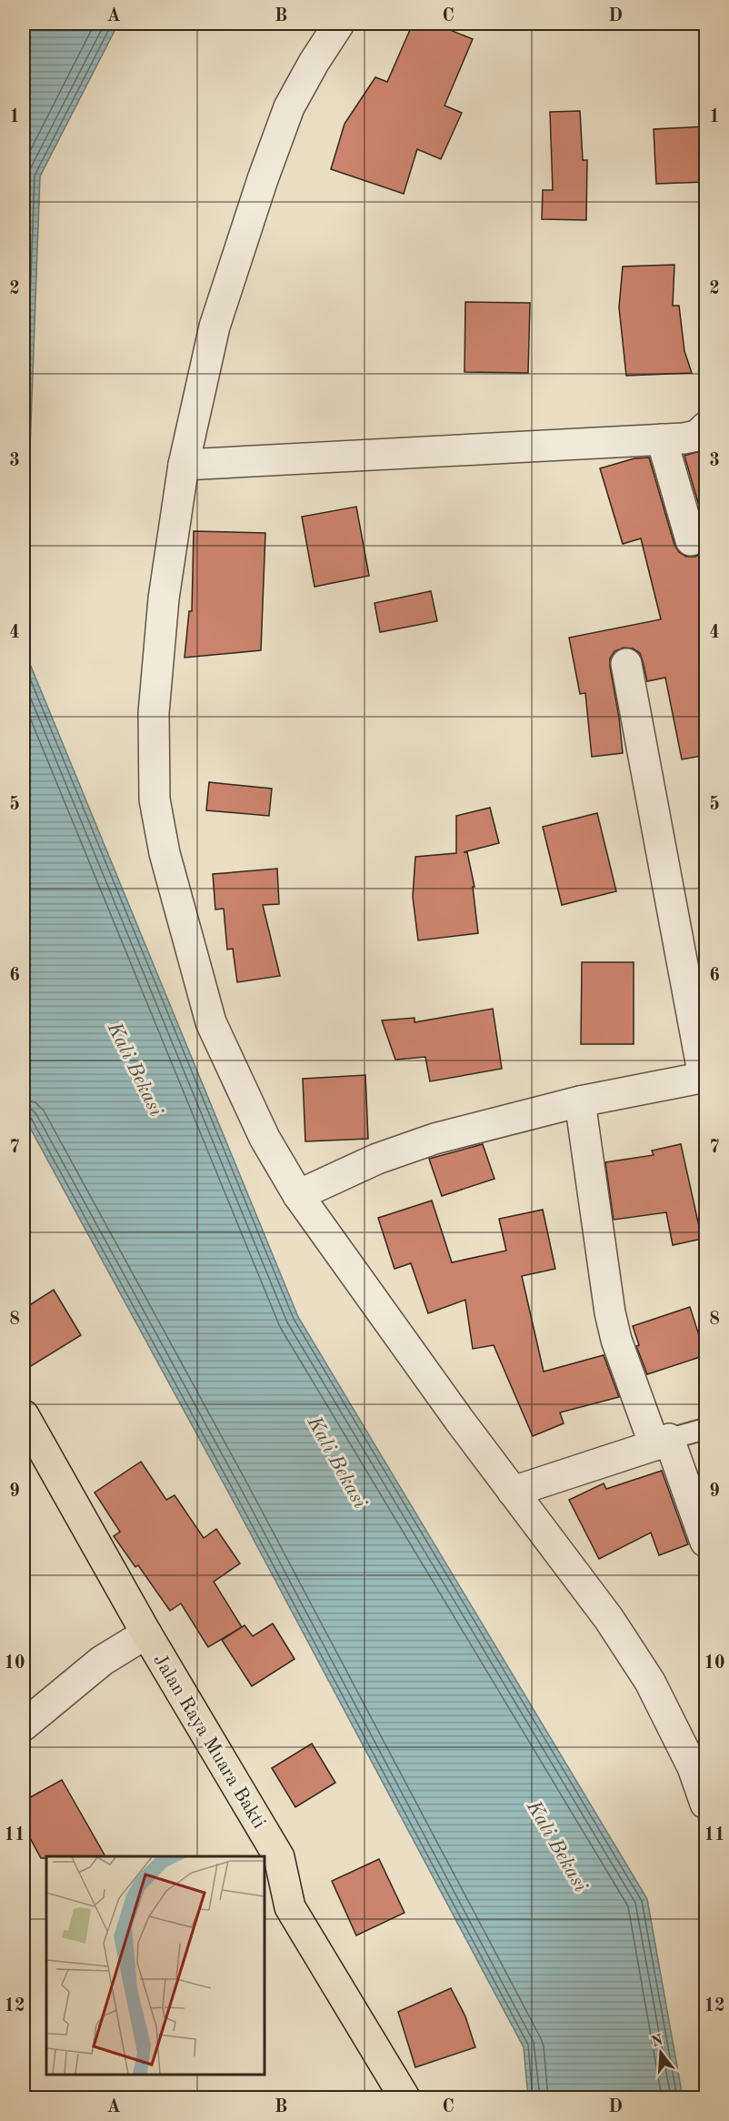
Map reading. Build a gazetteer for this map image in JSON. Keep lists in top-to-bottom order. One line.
{"streets":{"main road":["Jalan Raya Muara Bakti"]},"water":["Kali Bekasi"],"north":"top","grid":{"columns":["A","B","C","D"],"rows":["1","2","3","4","5","6","7","8","9","10","11","12"]}}
